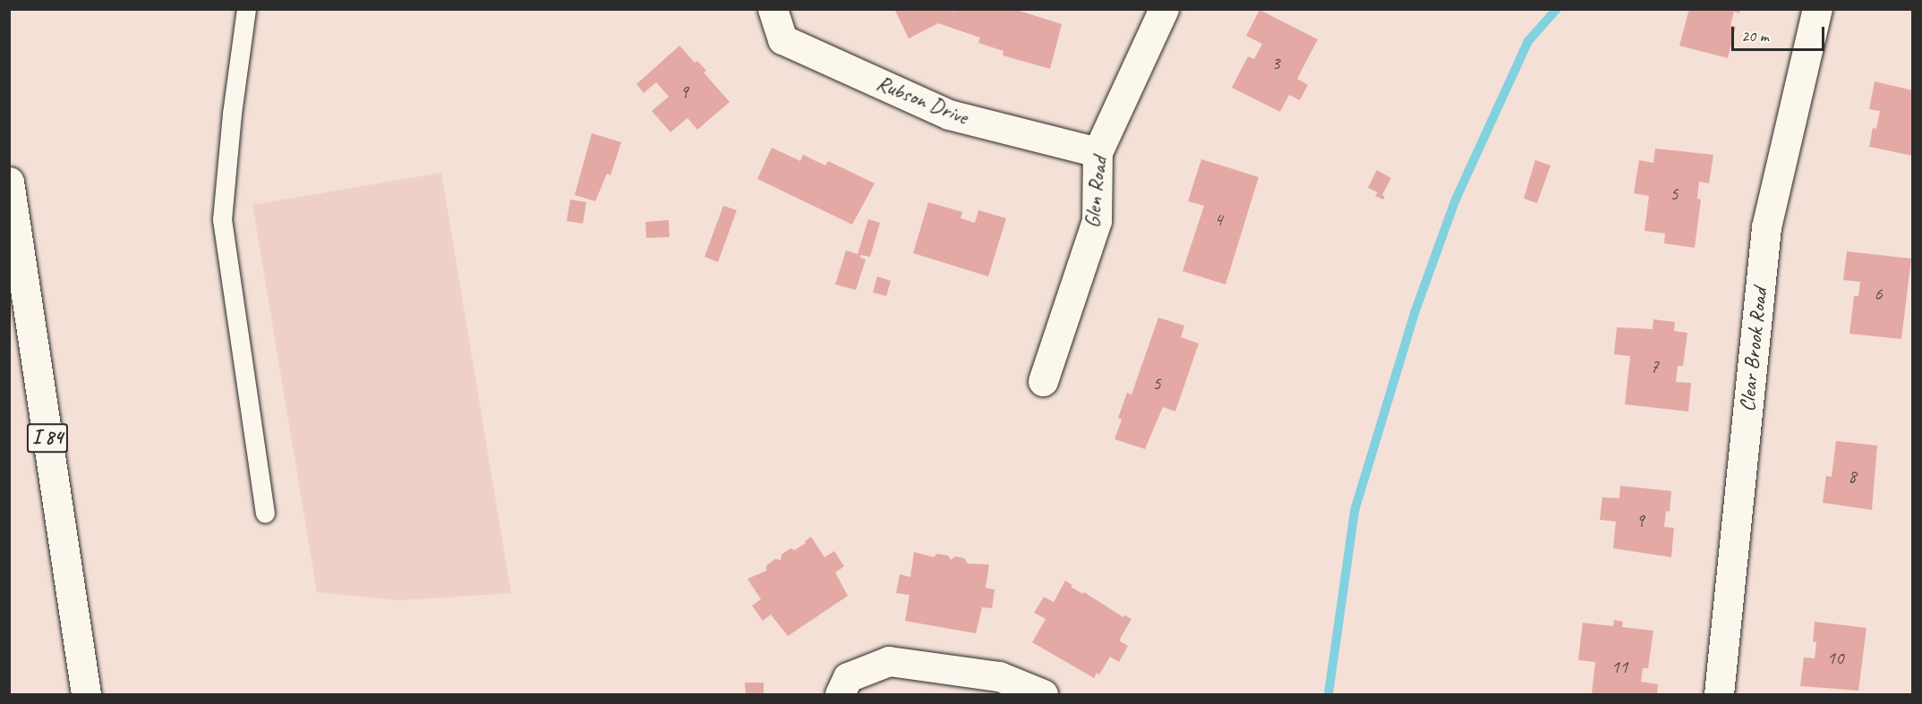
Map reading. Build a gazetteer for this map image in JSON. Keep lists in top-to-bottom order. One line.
{"streets":{"main road":["Rubson Drive","Glen Road","Clear Brook Road","I 84"]},"crossings":[["Rubson Drive","Glen Road"]],"house_numbers":["3","9","5","4","6","7","5","8","9","10","11"],"scale_bar":"20 m"}
